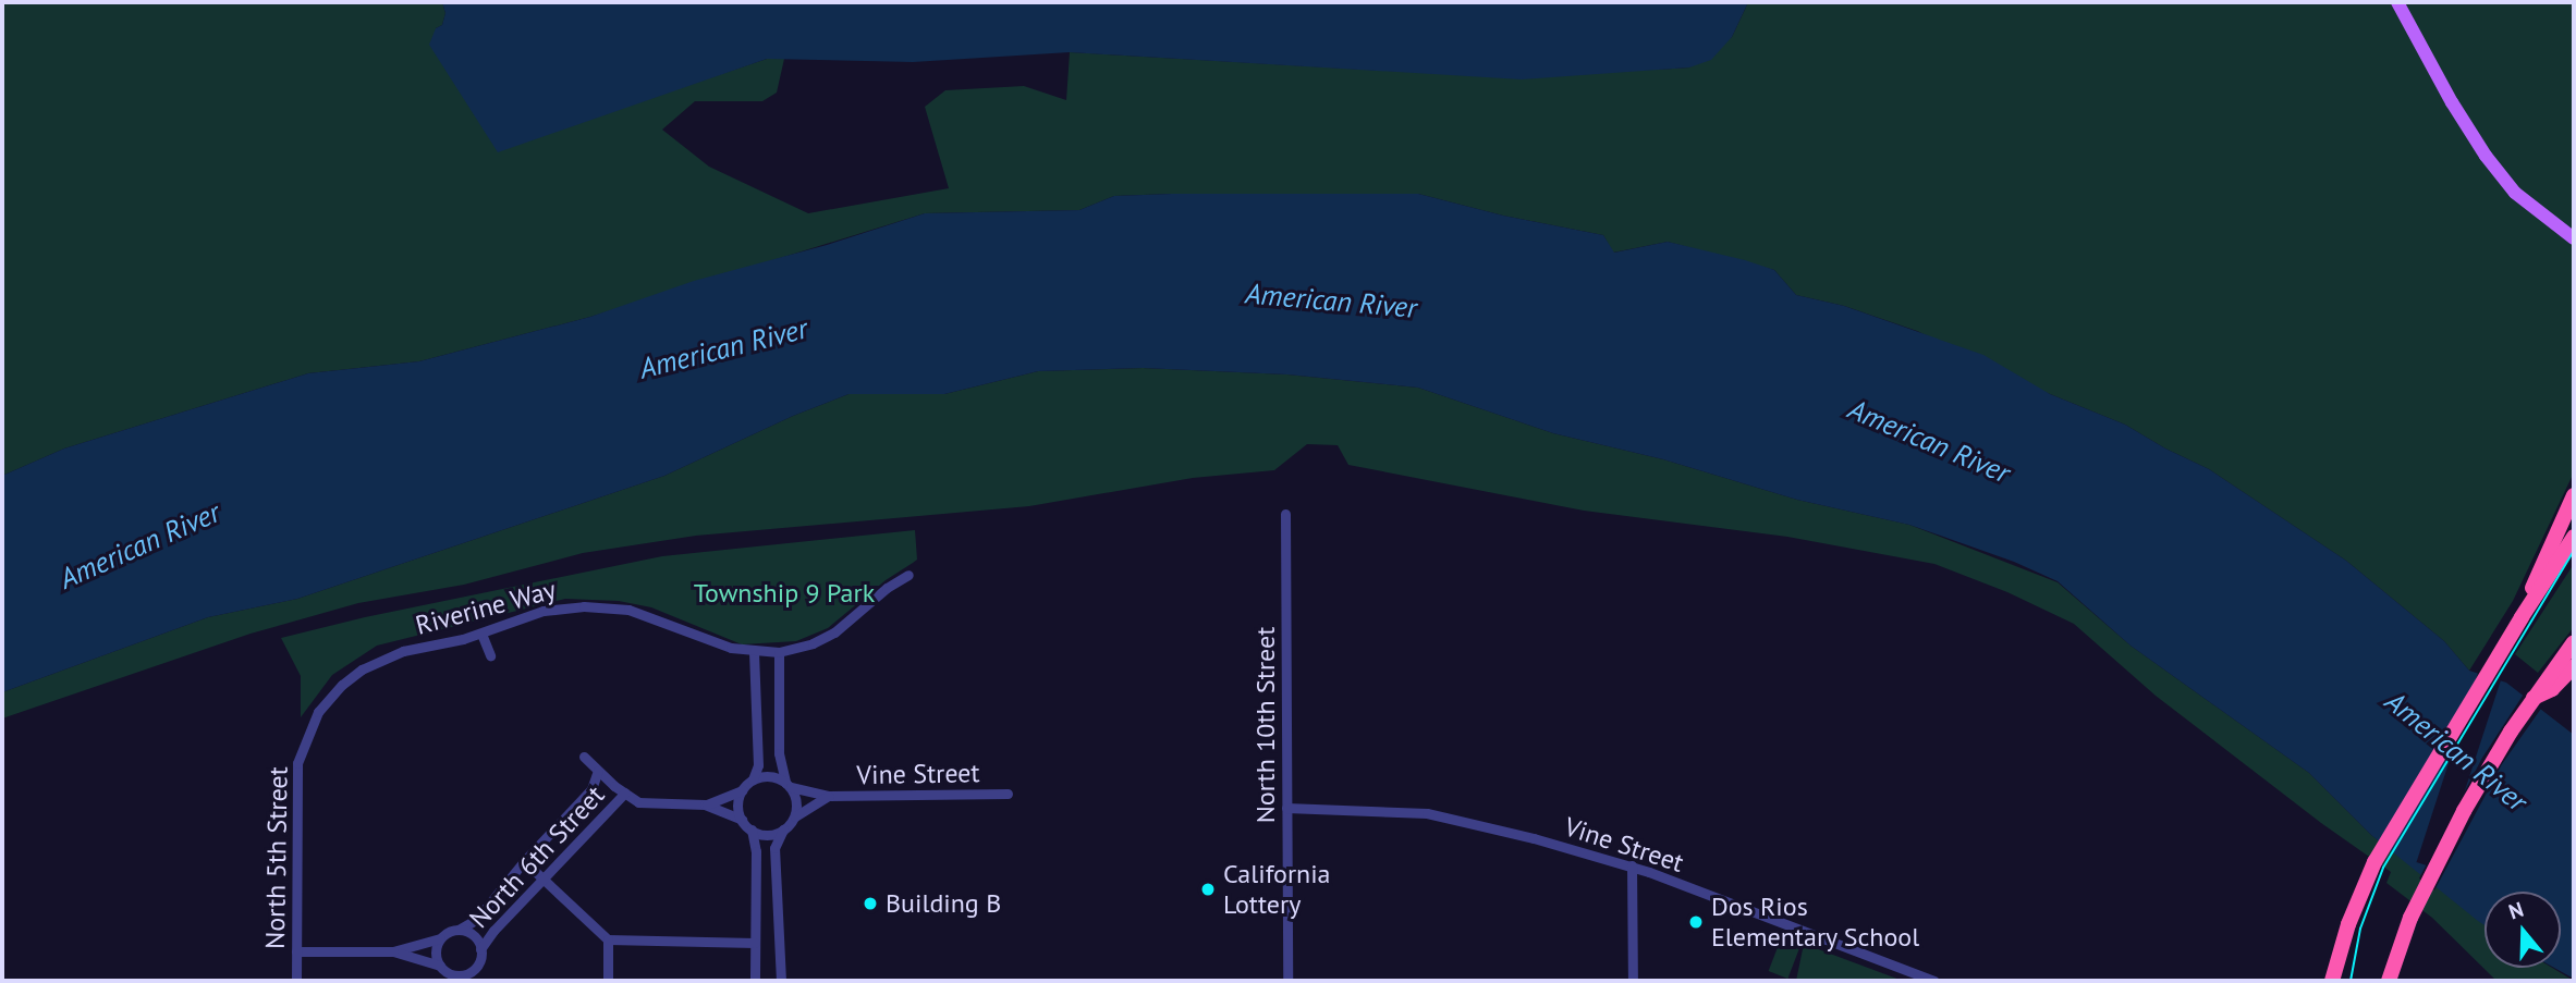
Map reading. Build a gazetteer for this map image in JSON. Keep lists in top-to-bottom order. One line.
{"streets":{"street":["Riverine Way","North 10th Street","Vine Street","North 6th Street","North 5th Street"]},"crossings":[["Riverine Way","North 5th Street"],["North 10th Street","Vine Street"]],"water":["American River"],"parks":["Township 9 Park"],"places":["California Lottery","Building B","Dos Rios Elementary School"],"north":"top"}
